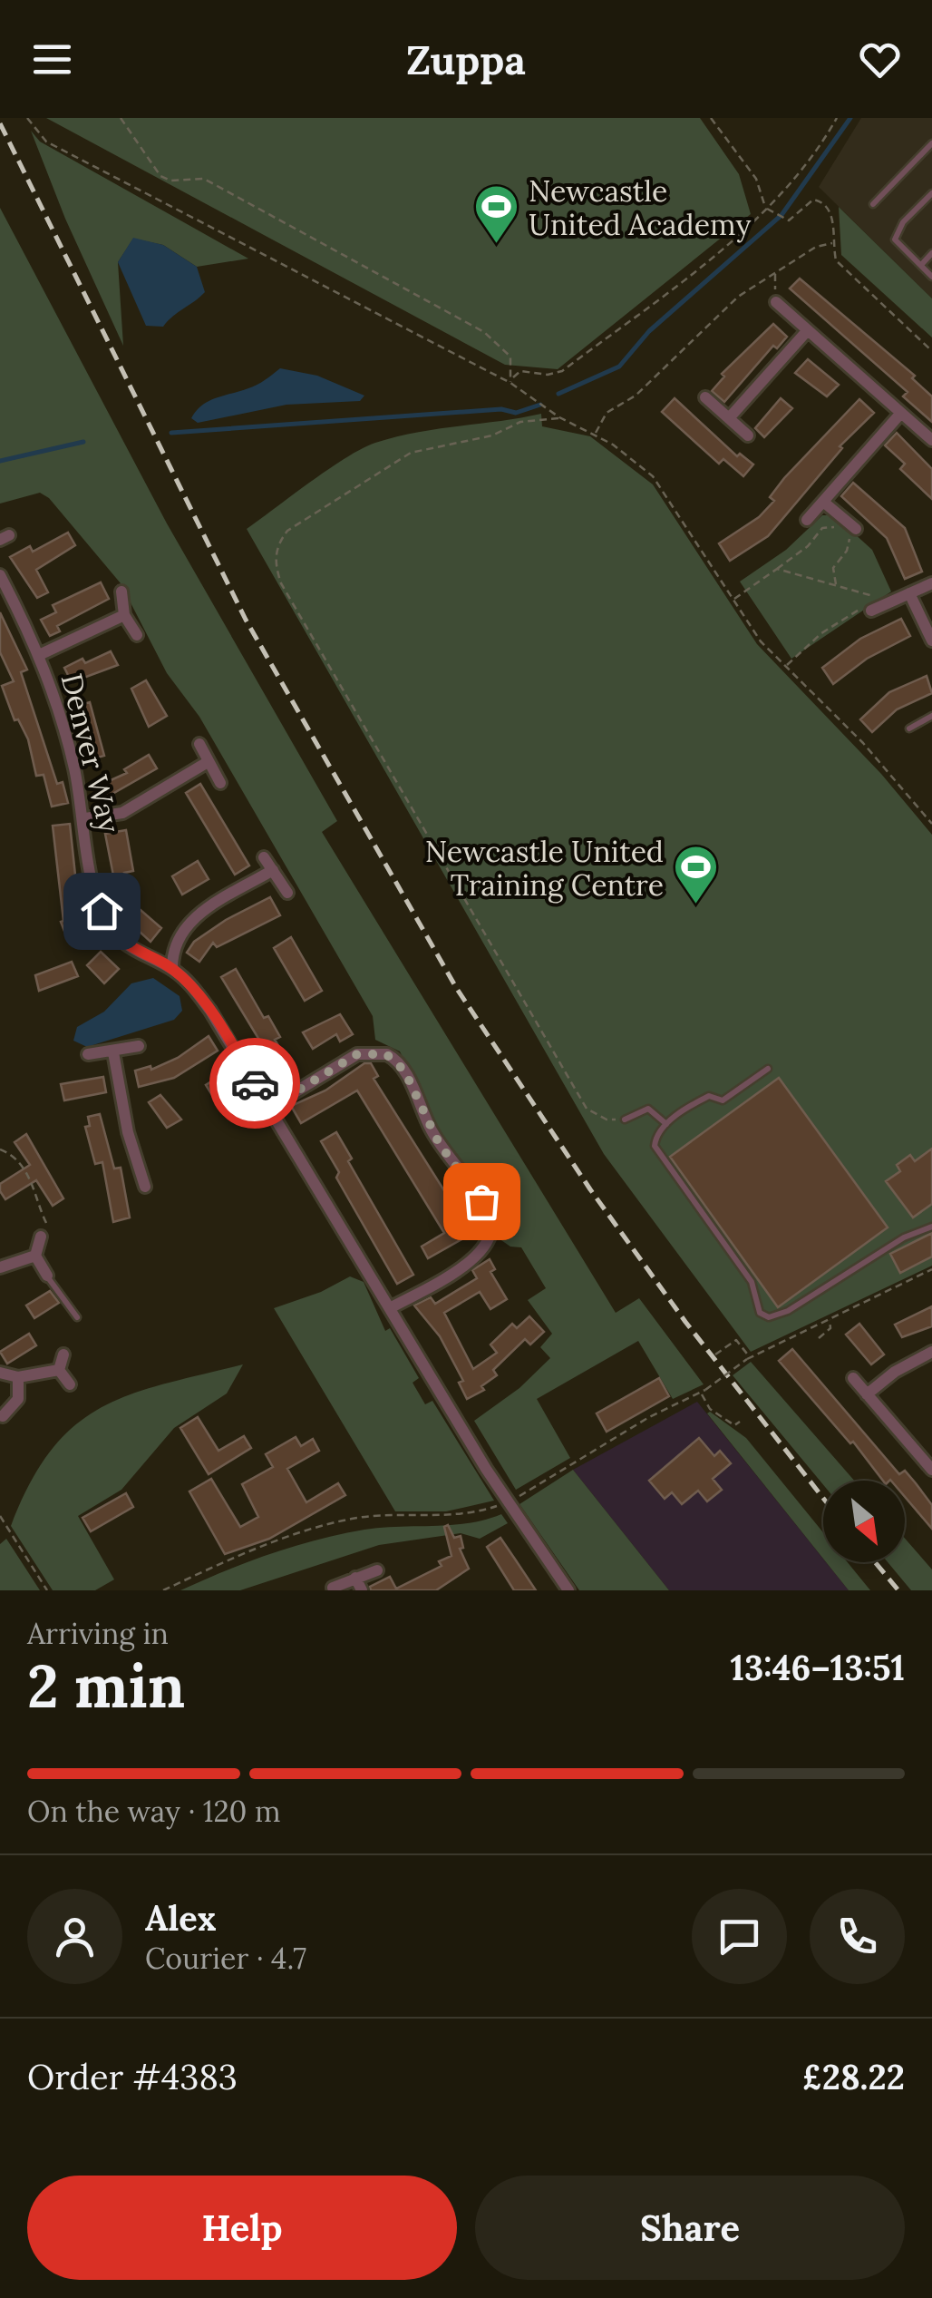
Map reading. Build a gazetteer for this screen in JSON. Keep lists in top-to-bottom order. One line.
{"streets":{"street":["Denver Way"]},"places":{"sports":["Newcastle United Academy","Newcastle United Training Centre"]},"north":"bottom right","page":{"header":"Zuppa","heading":["2 min","Arriving in","13:46–13:51"],"panel":["Alex","Courier · 4.7","Order #4383","£28.22"],"bar":"On the way · 120 m","buttons":["Help","Share"]}}
